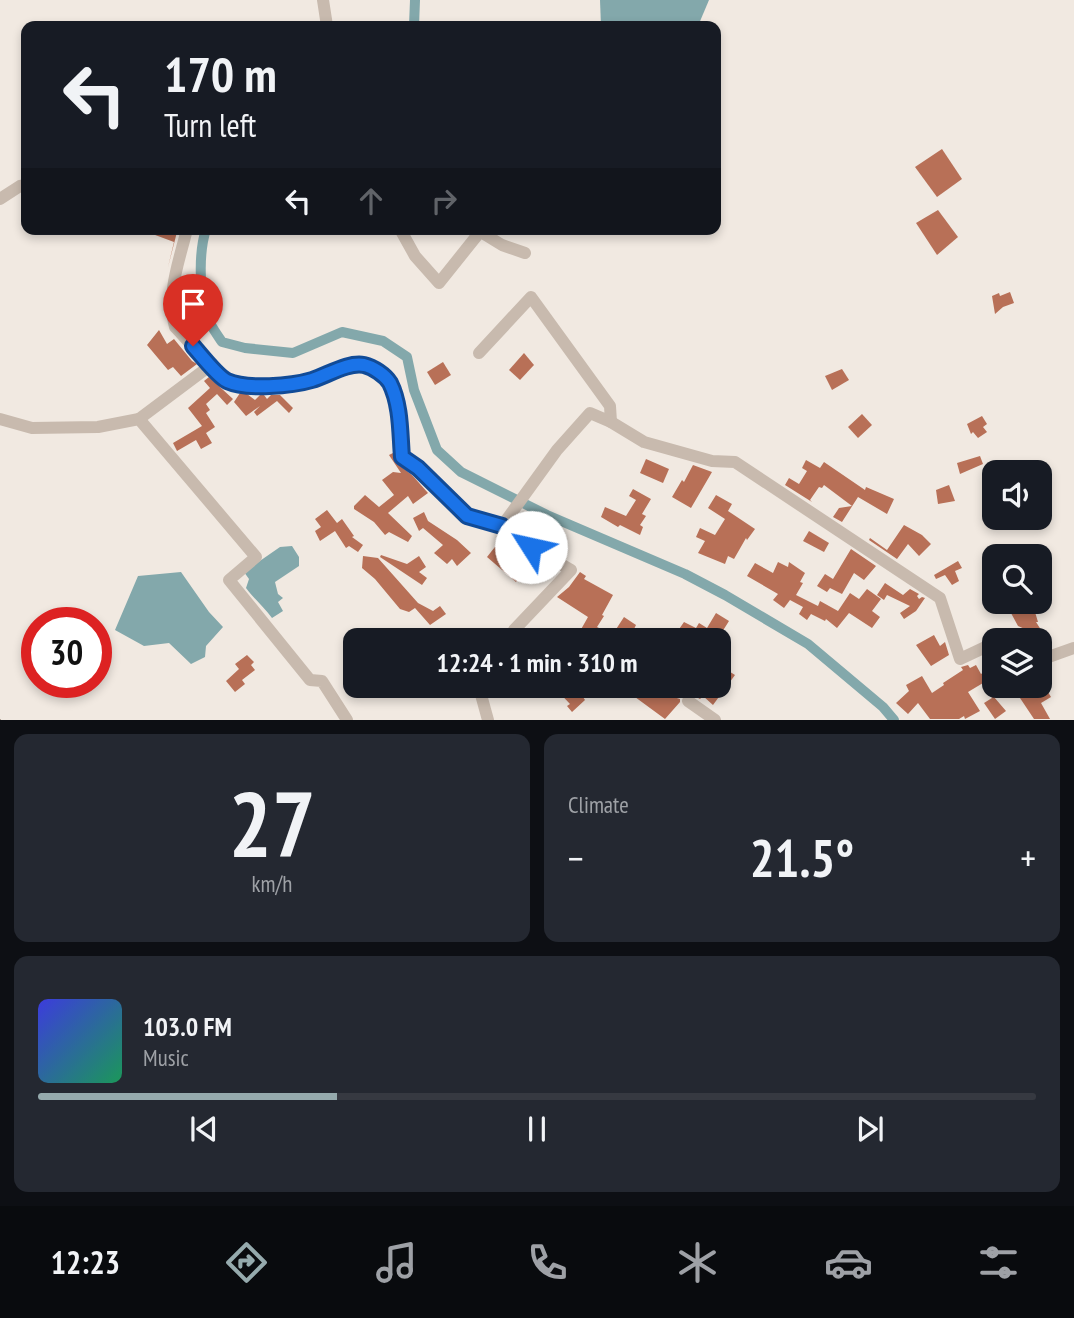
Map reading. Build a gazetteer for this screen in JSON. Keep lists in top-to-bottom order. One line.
{"page":{"turn":["170 m","Turn left"],"limit":"30","trip":"12:24 · 1 min · 310 m","tile":[["27","km/h"],"Climate"],"heat":["−","21.5°","+"],"song":["103.0 FM","Music"],"tabs":"12:23"}}
